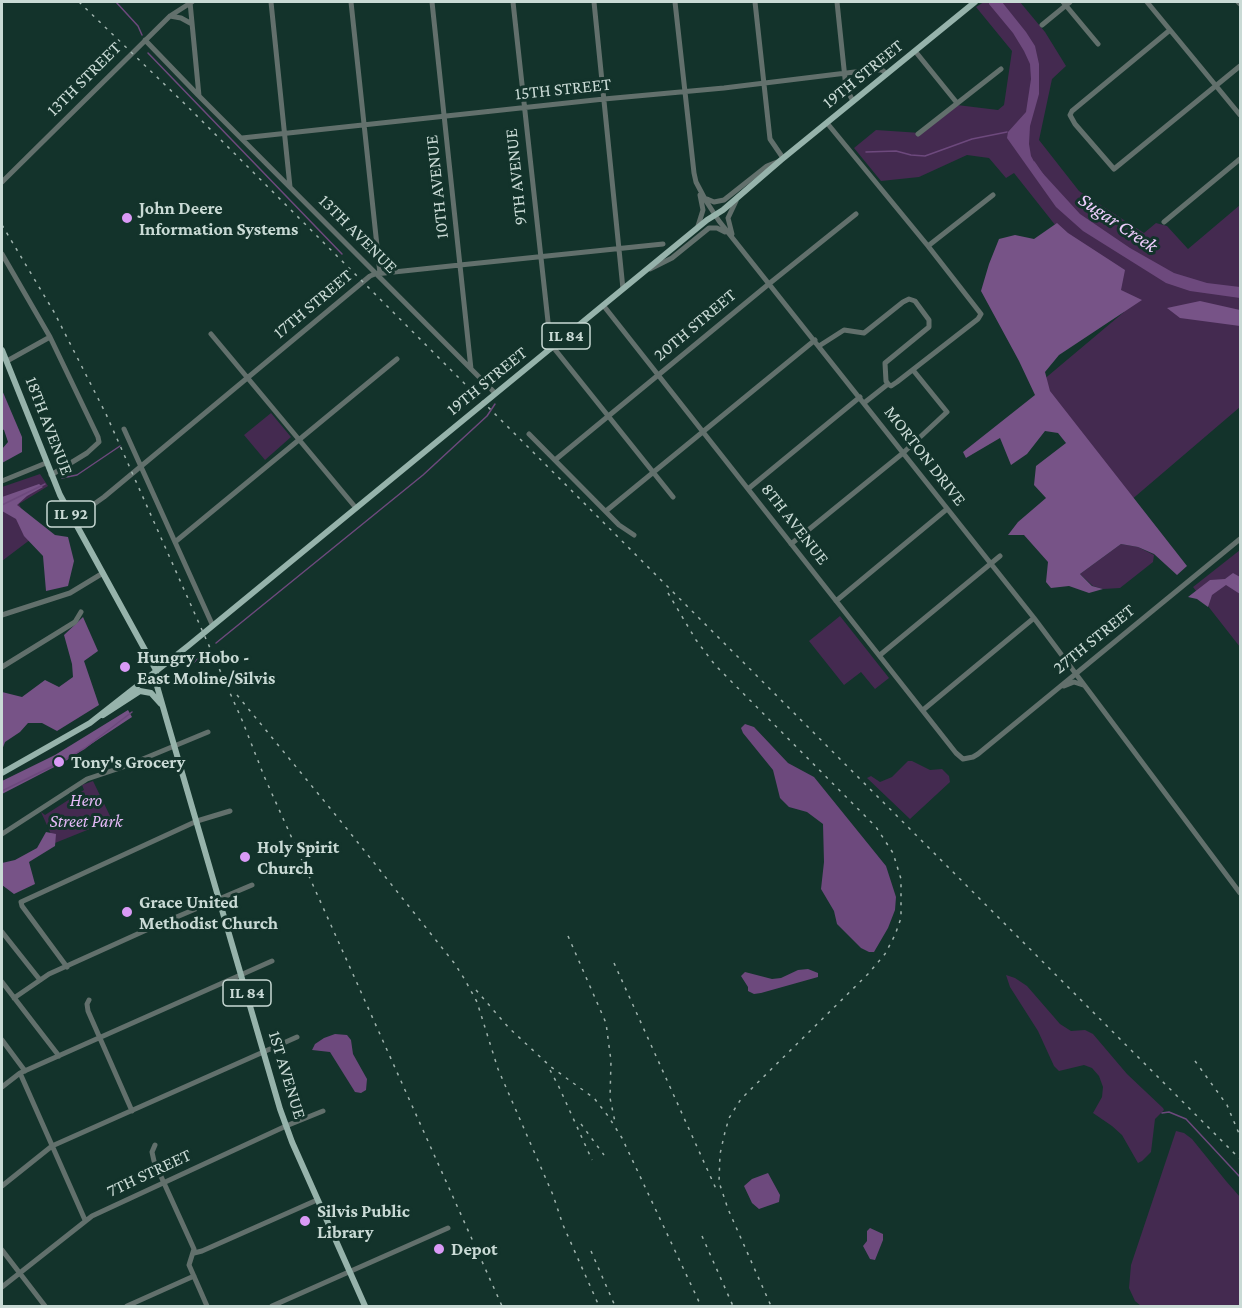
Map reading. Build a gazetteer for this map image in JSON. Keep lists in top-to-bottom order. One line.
{"streets":{"main road":["19TH STREET","IL 84","18TH AVENUE","IL 92","1ST AVENUE"],"street":["13TH STREET","15TH STREET","9TH AVENUE","10TH AVENUE","13TH AVENUE","17TH STREET","20TH STREET","MORTON DRIVE","8TH AVENUE","27TH STREET","7TH STREET"]},"crossings":[["19TH STREET","15TH STREET"],["19TH STREET","9TH AVENUE"],["19TH STREET","13TH AVENUE"],["19TH STREET","18TH AVENUE"],["19TH STREET","MORTON DRIVE"],["19TH STREET","8TH AVENUE"],["19TH STREET","1ST AVENUE"],["13TH STREET","13TH AVENUE"],["15TH STREET","9TH AVENUE"],["15TH STREET","10TH AVENUE"],["15TH STREET","13TH AVENUE"],["15TH STREET","MORTON DRIVE"],["9TH AVENUE","17TH STREET"],["10TH AVENUE","13TH AVENUE"],["10TH AVENUE","17TH STREET"],["13TH AVENUE","17TH STREET"],["17TH STREET","18TH AVENUE"],["20TH STREET","MORTON DRIVE"],["20TH STREET","8TH AVENUE"],["18TH AVENUE","1ST AVENUE"],["MORTON DRIVE","27TH STREET"],["8TH AVENUE","27TH STREET"],["1ST AVENUE","7TH STREET"]],"water":["Sugar Creek"],"parks":["Hero Street Park"],"places":["John Deere Information Systems","Hungry Hobo - East Moline/Silvis","Tony's Grocery","Holy Spirit Church","Grace United Methodist Church","Silvis Public Library","Depot"]}
